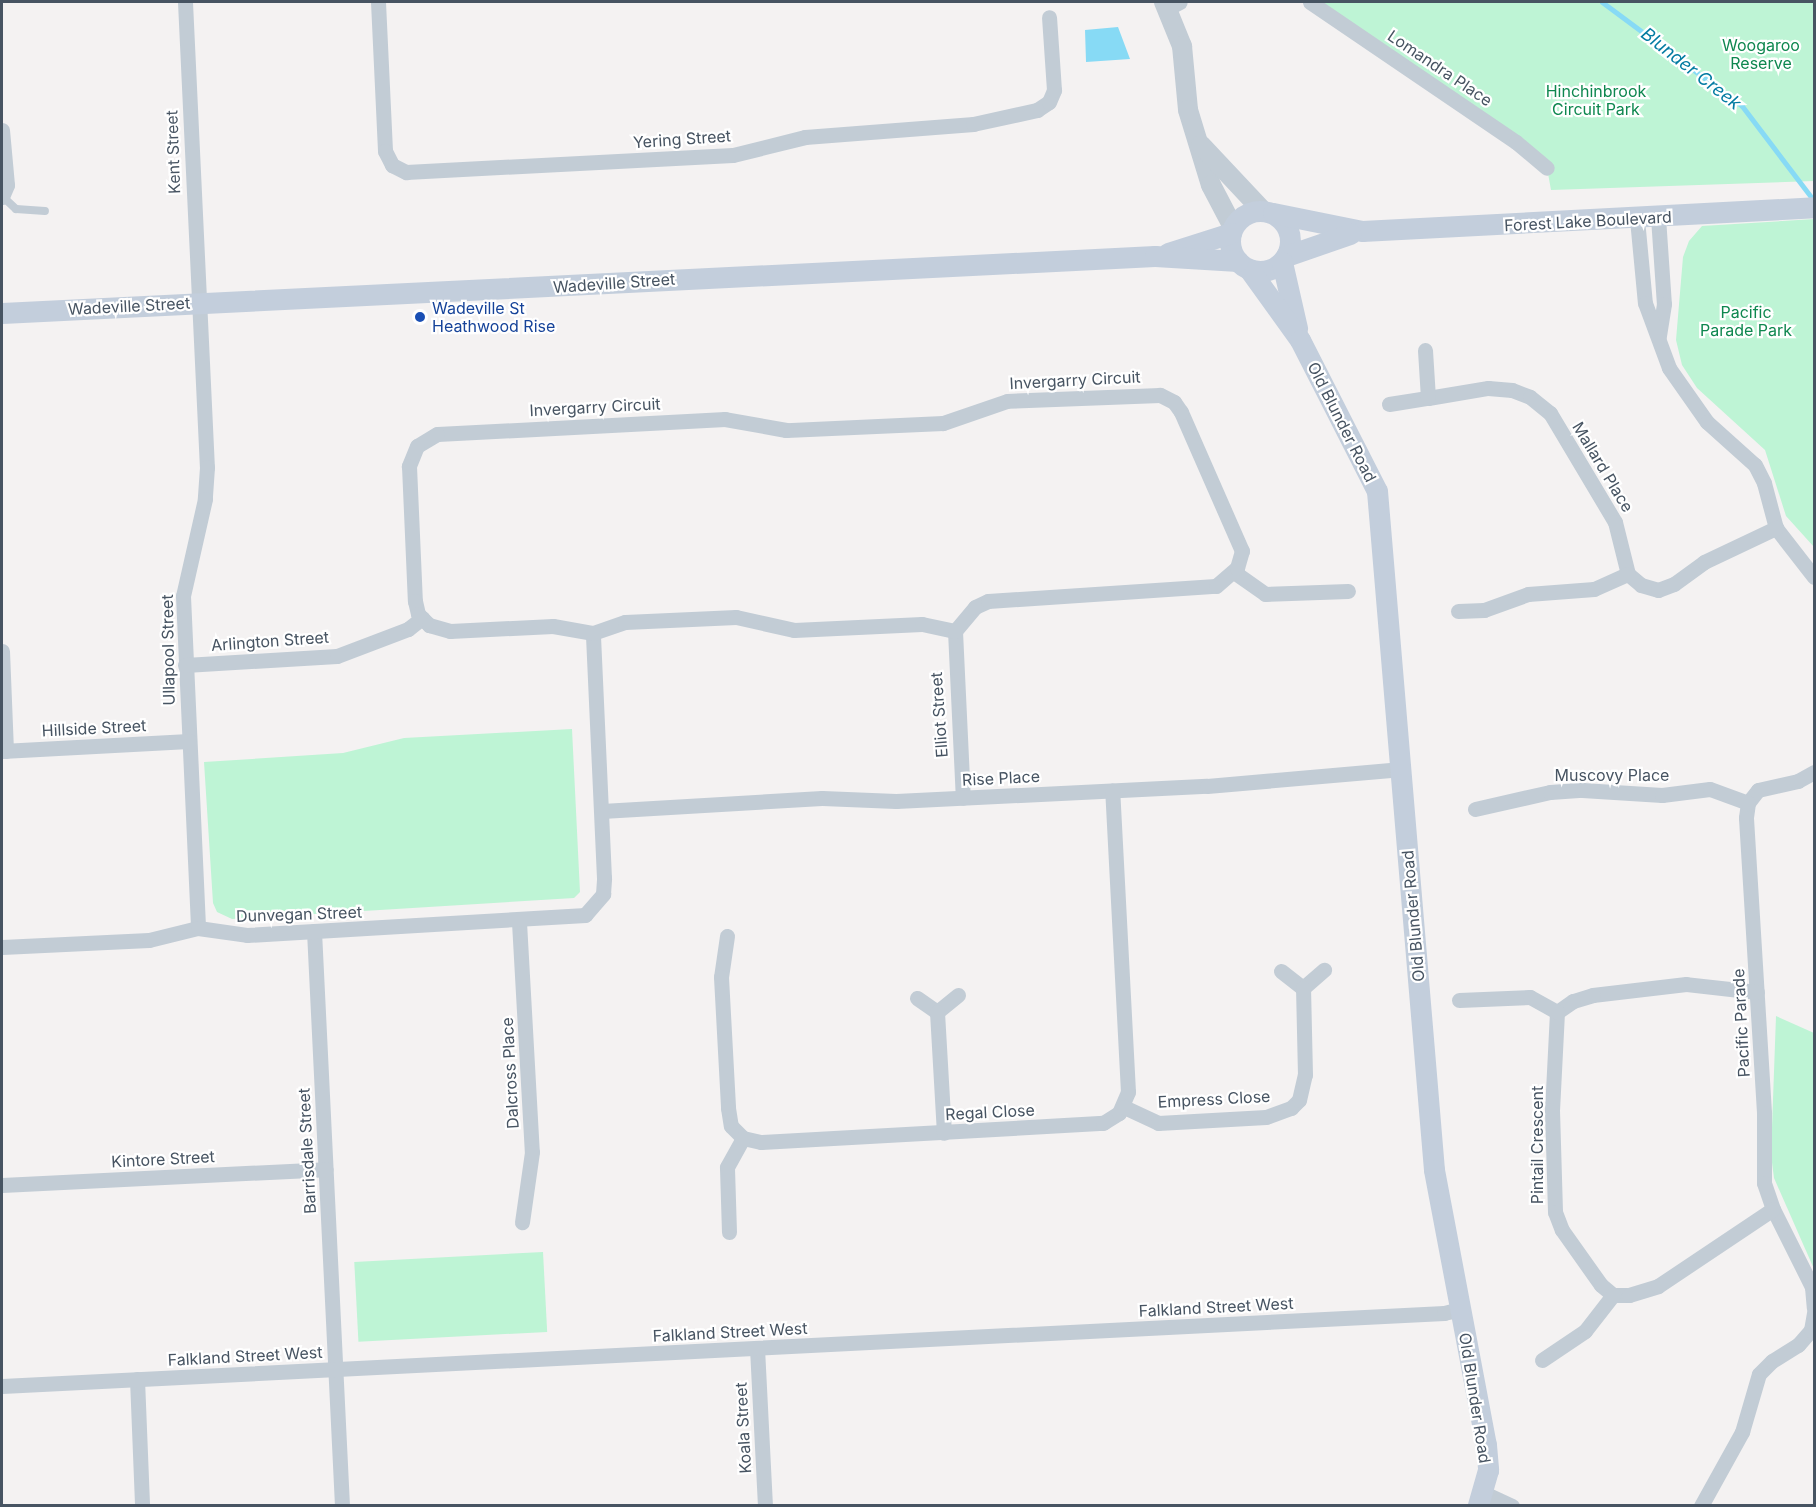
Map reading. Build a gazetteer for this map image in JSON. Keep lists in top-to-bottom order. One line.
{"streets":{"main road":["Forest Lake Boulevard","Wadeville Street","Old Blunder Road"],"street":["Lomandra Place","Yering Street","Kent Street","Invergarry Circuit","Mallard Place","Arlington Street","Ullapool Street","Elliot Street","Hillside Street","Muscovy Place","Rise Place","Dunvegan Street","Pacific Parade","Dalcross Place","Empress Close","Regal Close","Pintail Crescent","Barrisdale Street","Kintore Street","Falkland Street West","Koala Street"]},"crossings":[["Kent Street","Wadeville Street"],["Kent Street","Ullapool Street"],["Forest Lake Boulevard","Wadeville Street"],["Forest Lake Boulevard","Old Blunder Road"],["Wadeville Street","Old Blunder Road"],["Wadeville Street","Ullapool Street"],["Invergarry Circuit","Arlington Street"],["Old Blunder Road","Rise Place"],["Old Blunder Road","Falkland Street West"],["Arlington Street","Ullapool Street"],["Ullapool Street","Hillside Street"],["Ullapool Street","Dunvegan Street"],["Elliot Street","Rise Place"],["Muscovy Place","Pacific Parade"],["Rise Place","Dunvegan Street"],["Dunvegan Street","Dalcross Place"],["Dunvegan Street","Barrisdale Street"],["Empress Close","Regal Close"],["Barrisdale Street","Kintore Street"],["Barrisdale Street","Falkland Street West"],["Falkland Street West","Koala Street"]],"water":["Blunder Creek"],"parks":["Woogaroo Reserve","Hinchinbrook Circuit Park","Pacific Parade Park"],"places":["Wadeville St Heathwood Rise"]}
